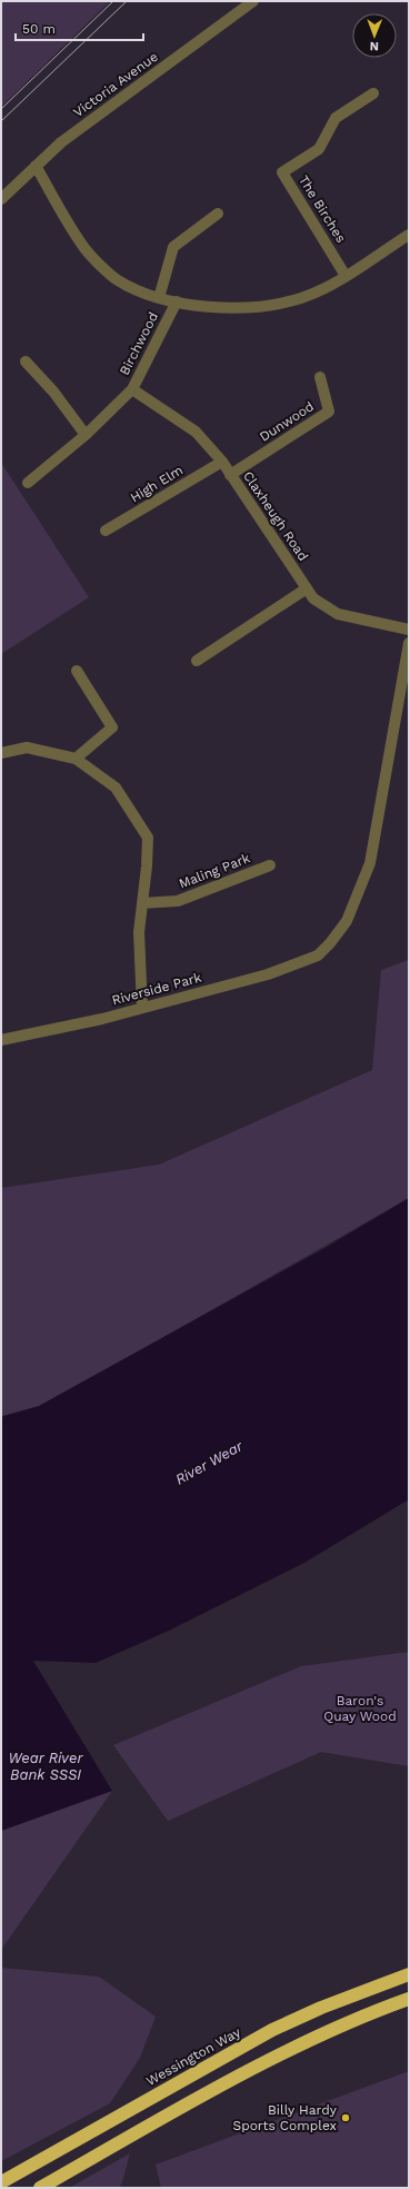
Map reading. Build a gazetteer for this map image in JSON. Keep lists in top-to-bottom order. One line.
{"streets":{"highway":["Wessington Way"],"street":["Victoria Avenue","The Birches","Birchwood","Dunwood","High Elm","Claxheugh Road","Maling Park","Riverside Park"]},"crossings":[["Birchwood","Claxheugh Road"],["Dunwood","Claxheugh Road"],["High Elm","Claxheugh Road"]],"water":["River Wear","Wear River Bank SSSI"],"parks":["Baron's Quay Wood"],"places":["Billy Hardy Sports Complex"],"scale_bar":"50 m","north":"bottom"}
